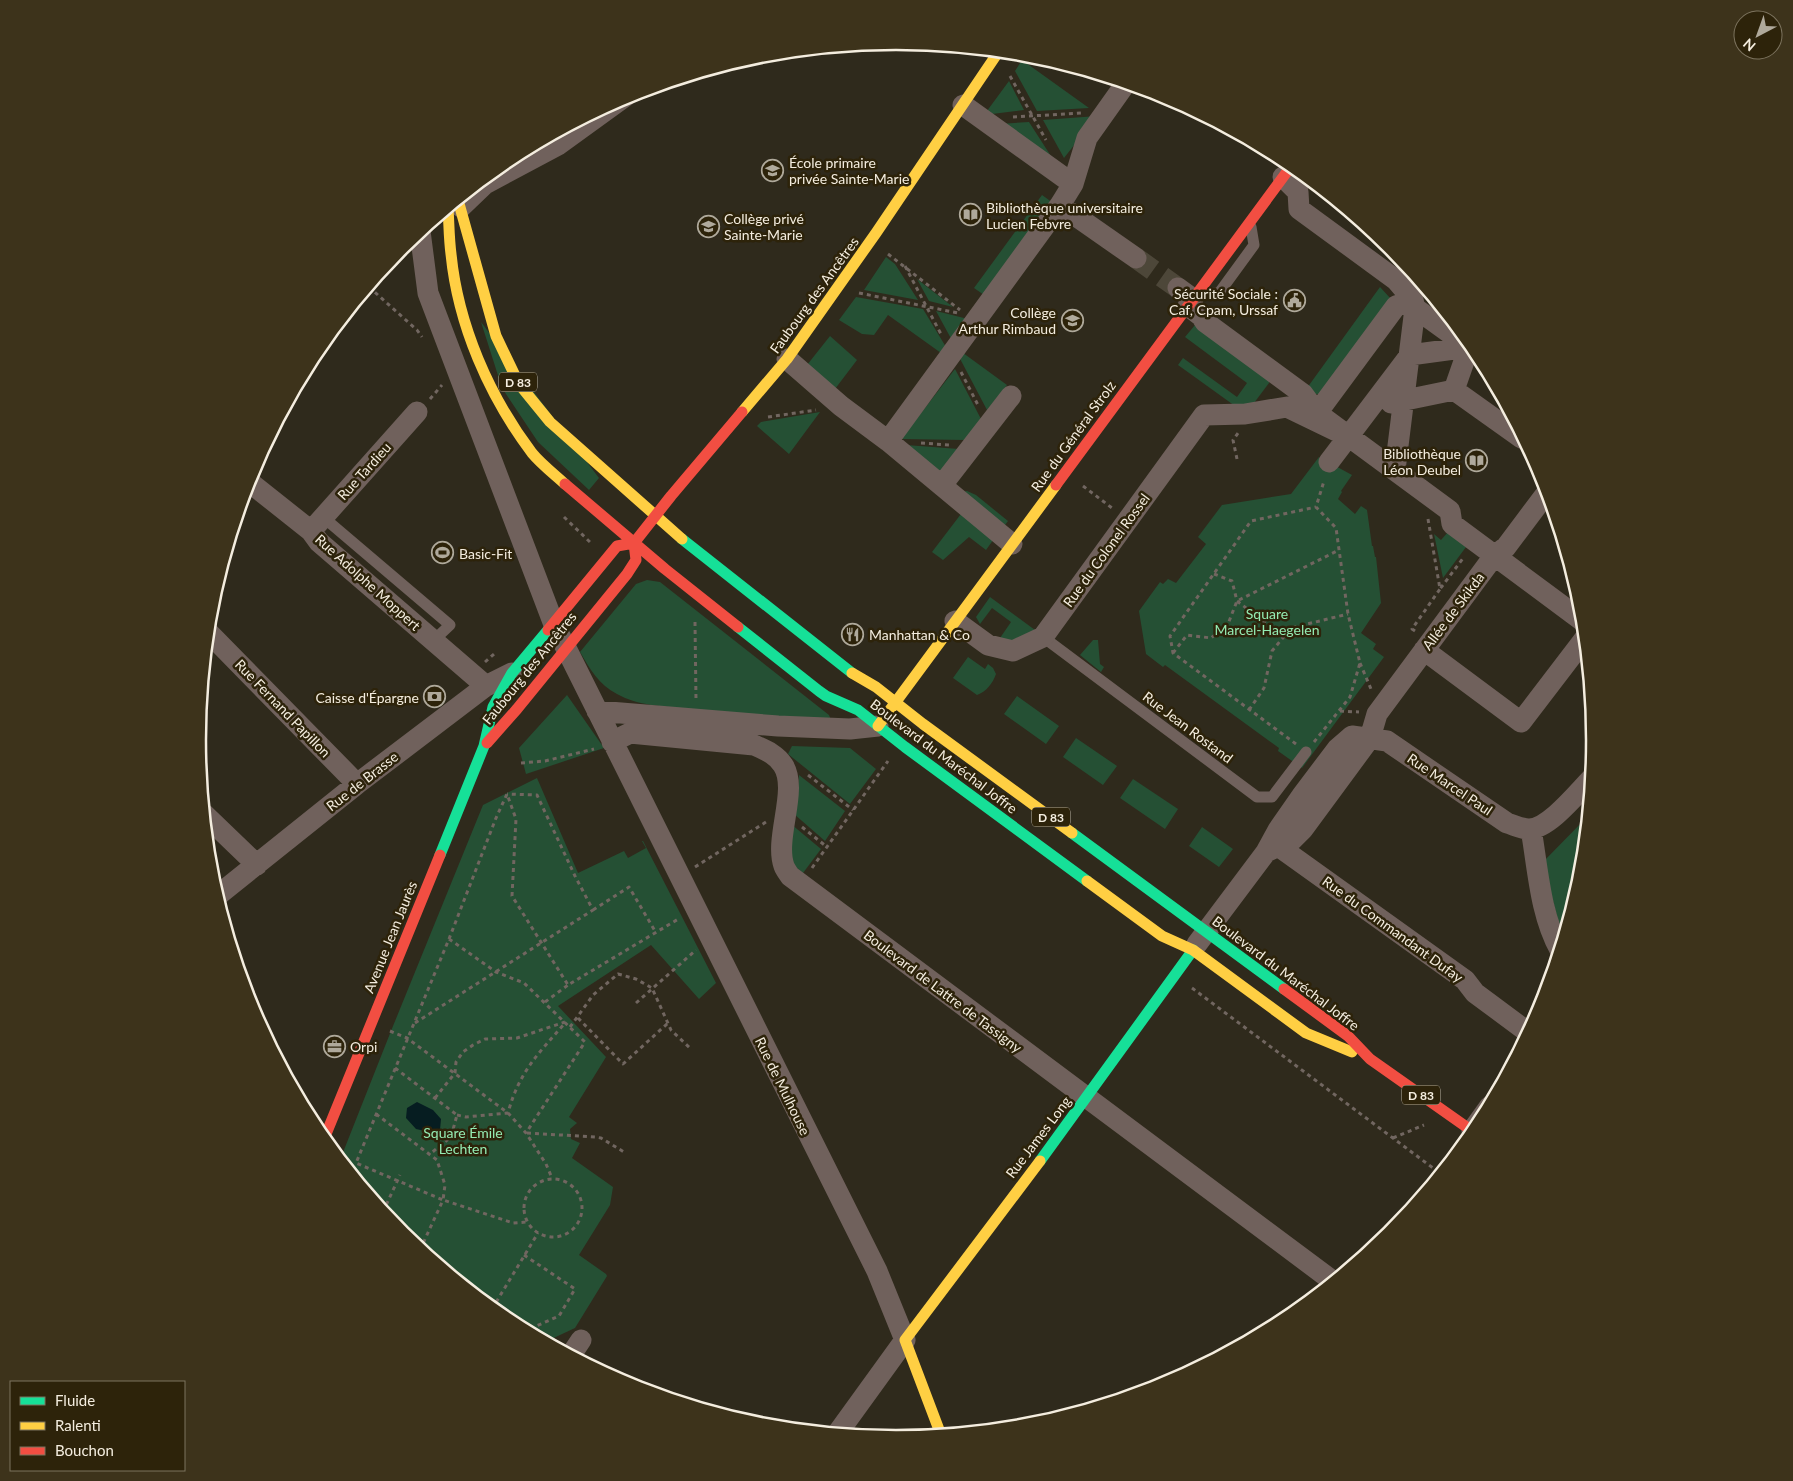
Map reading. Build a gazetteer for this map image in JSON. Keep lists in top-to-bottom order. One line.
{"streets":{"main road":["Faubourg des Ancêtres","D 83","Rue du Général Strolz","Boulevard du Maréchal Joffre","Avenue Jean Jaurès","Rue de Mulhouse","Rue James Long"],"street":["Rue Tardieu","Rue du Colonel Rossel","Rue Adolphe Moppert","Allée de Skikda","Rue Fernand Papillon","Rue de Brasse","Rue Marcel Paul","Rue du Commandant Dufay","Boulevard de Lattre de Tassigny"],"lane":["Rue Jean Rostand"]},"crossings":[["Faubourg des Ancêtres","D 83"],["Faubourg des Ancêtres","Boulevard du Maréchal Joffre"],["Faubourg des Ancêtres","Rue de Brasse"],["Faubourg des Ancêtres","Avenue Jean Jaurès"],["Faubourg des Ancêtres","Rue de Mulhouse"],["D 83","Boulevard du Maréchal Joffre"],["Rue du Général Strolz","Boulevard du Maréchal Joffre"],["Rue Tardieu","Rue Adolphe Moppert"],["Rue du Colonel Rossel","Rue Jean Rostand"],["Rue Adolphe Moppert","Rue de Brasse"],["Allée de Skikda","Rue Marcel Paul"],["Rue Fernand Papillon","Rue de Brasse"],["Boulevard du Maréchal Joffre","Rue Marcel Paul"],["Boulevard du Maréchal Joffre","Rue James Long"],["Rue Marcel Paul","Rue du Commandant Dufay"],["Rue Marcel Paul","Rue James Long"],["Boulevard de Lattre de Tassigny","Rue de Mulhouse"],["Boulevard de Lattre de Tassigny","Rue James Long"],["Rue de Mulhouse","Rue James Long"]],"parks":["Square Marcel-Haegelen","Square Émile Lechten"],"places":{"school or university":["École primaire privée Sainte-Marie","Collège privé Sainte-Marie","Collège Arthur Rimbaud"],"library":["Bibliothèque universitaire Lucien Febvre","Bibliothèque Léon Deubel"],"public building":["Sécurité Sociale : Caf, Cpam, Urssaf"],"sports":["Basic-Fit"],"restaurant":["Manhattan & Co"],"bank":["Caisse d'Épargne"],"office":["Orpi"]},"legend":["Fluide","Ralenti","Bouchon"],"north":"bottom left"}
